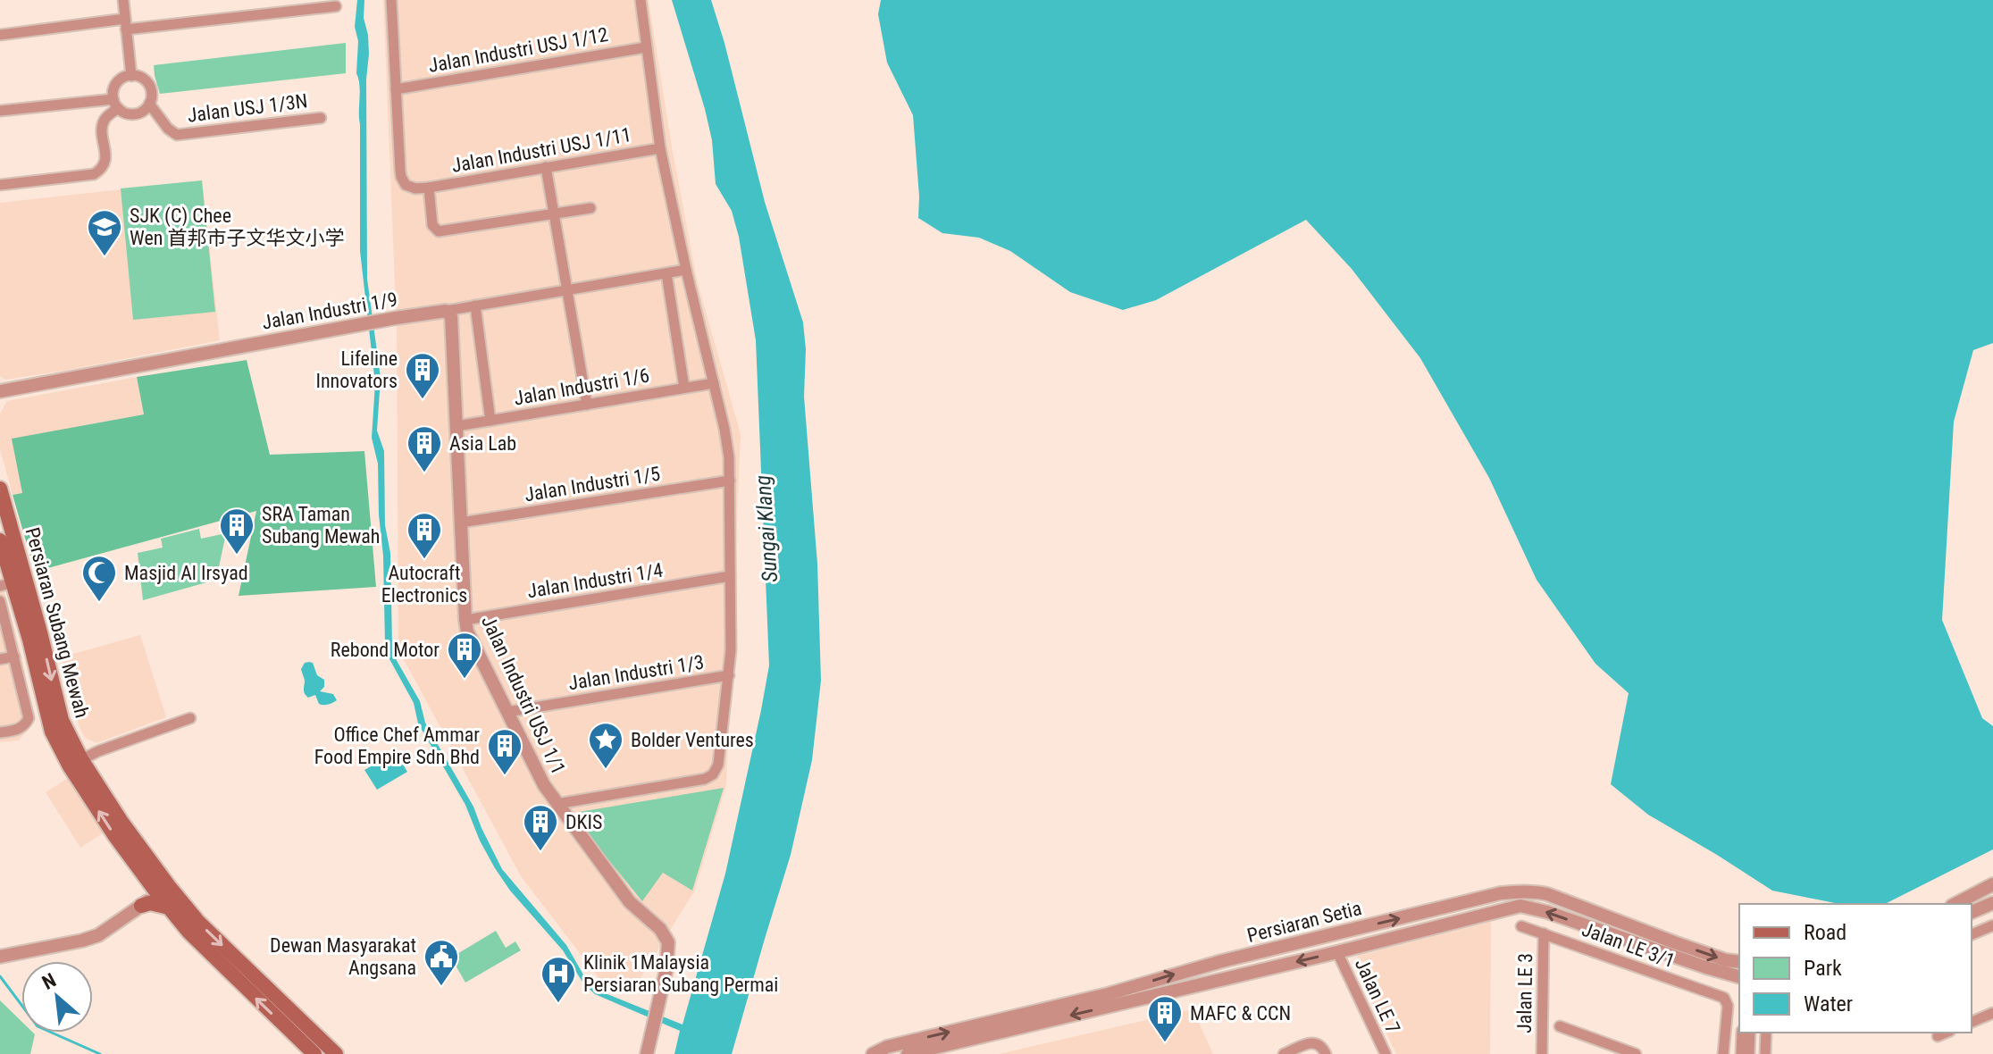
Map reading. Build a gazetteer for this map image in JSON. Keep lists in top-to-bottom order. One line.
{"streets":{"main road":["Persiaran Subang Mewah"],"street":["Jalan Industri USJ 1/12","Jalan USJ 1/3N","Jalan Industri USJ 1/11","Jalan Industri 1/9","Jalan Industri 1/6","Jalan Industri 1/5","Jalan Industri 1/4","Jalan Industri 1/3","Jalan Industri USJ 1/1","Persiaran Setia","Jalan LE 3/1","Jalan LE 3","Jalan LE 7"]},"crossings":[["Jalan Industri 1/9","Jalan Industri USJ 1/1"],["Jalan Industri 1/6","Jalan Industri USJ 1/1"],["Jalan Industri 1/5","Jalan Industri USJ 1/1"],["Jalan Industri 1/4","Jalan Industri USJ 1/1"],["Jalan Industri 1/3","Jalan Industri USJ 1/1"],["Persiaran Setia","Jalan LE 7"],["Jalan LE 3/1","Jalan LE 3"]],"water":["Sungai Klang"],"places":{"school or university":["SJK (C) Chee Wen 首邦市子文华文小学"],"building":["Lifeline Innovators","Asia Lab","SRA Taman Subang Mewah","Autocraft Electronics","Rebond Motor","Office Chef Ammar Food Empire Sdn Bhd","DKIS","MAFC & CCN"],"mosque":["Masjid Al Irsyad"],"place":["Bolder Ventures"],"public building":["Dewan Masyarakat Angsana"],"hospital":["Klinik 1Malaysia Persiaran Subang Permai"]},"legend":["Road","Park","Water"],"north":"top left"}
